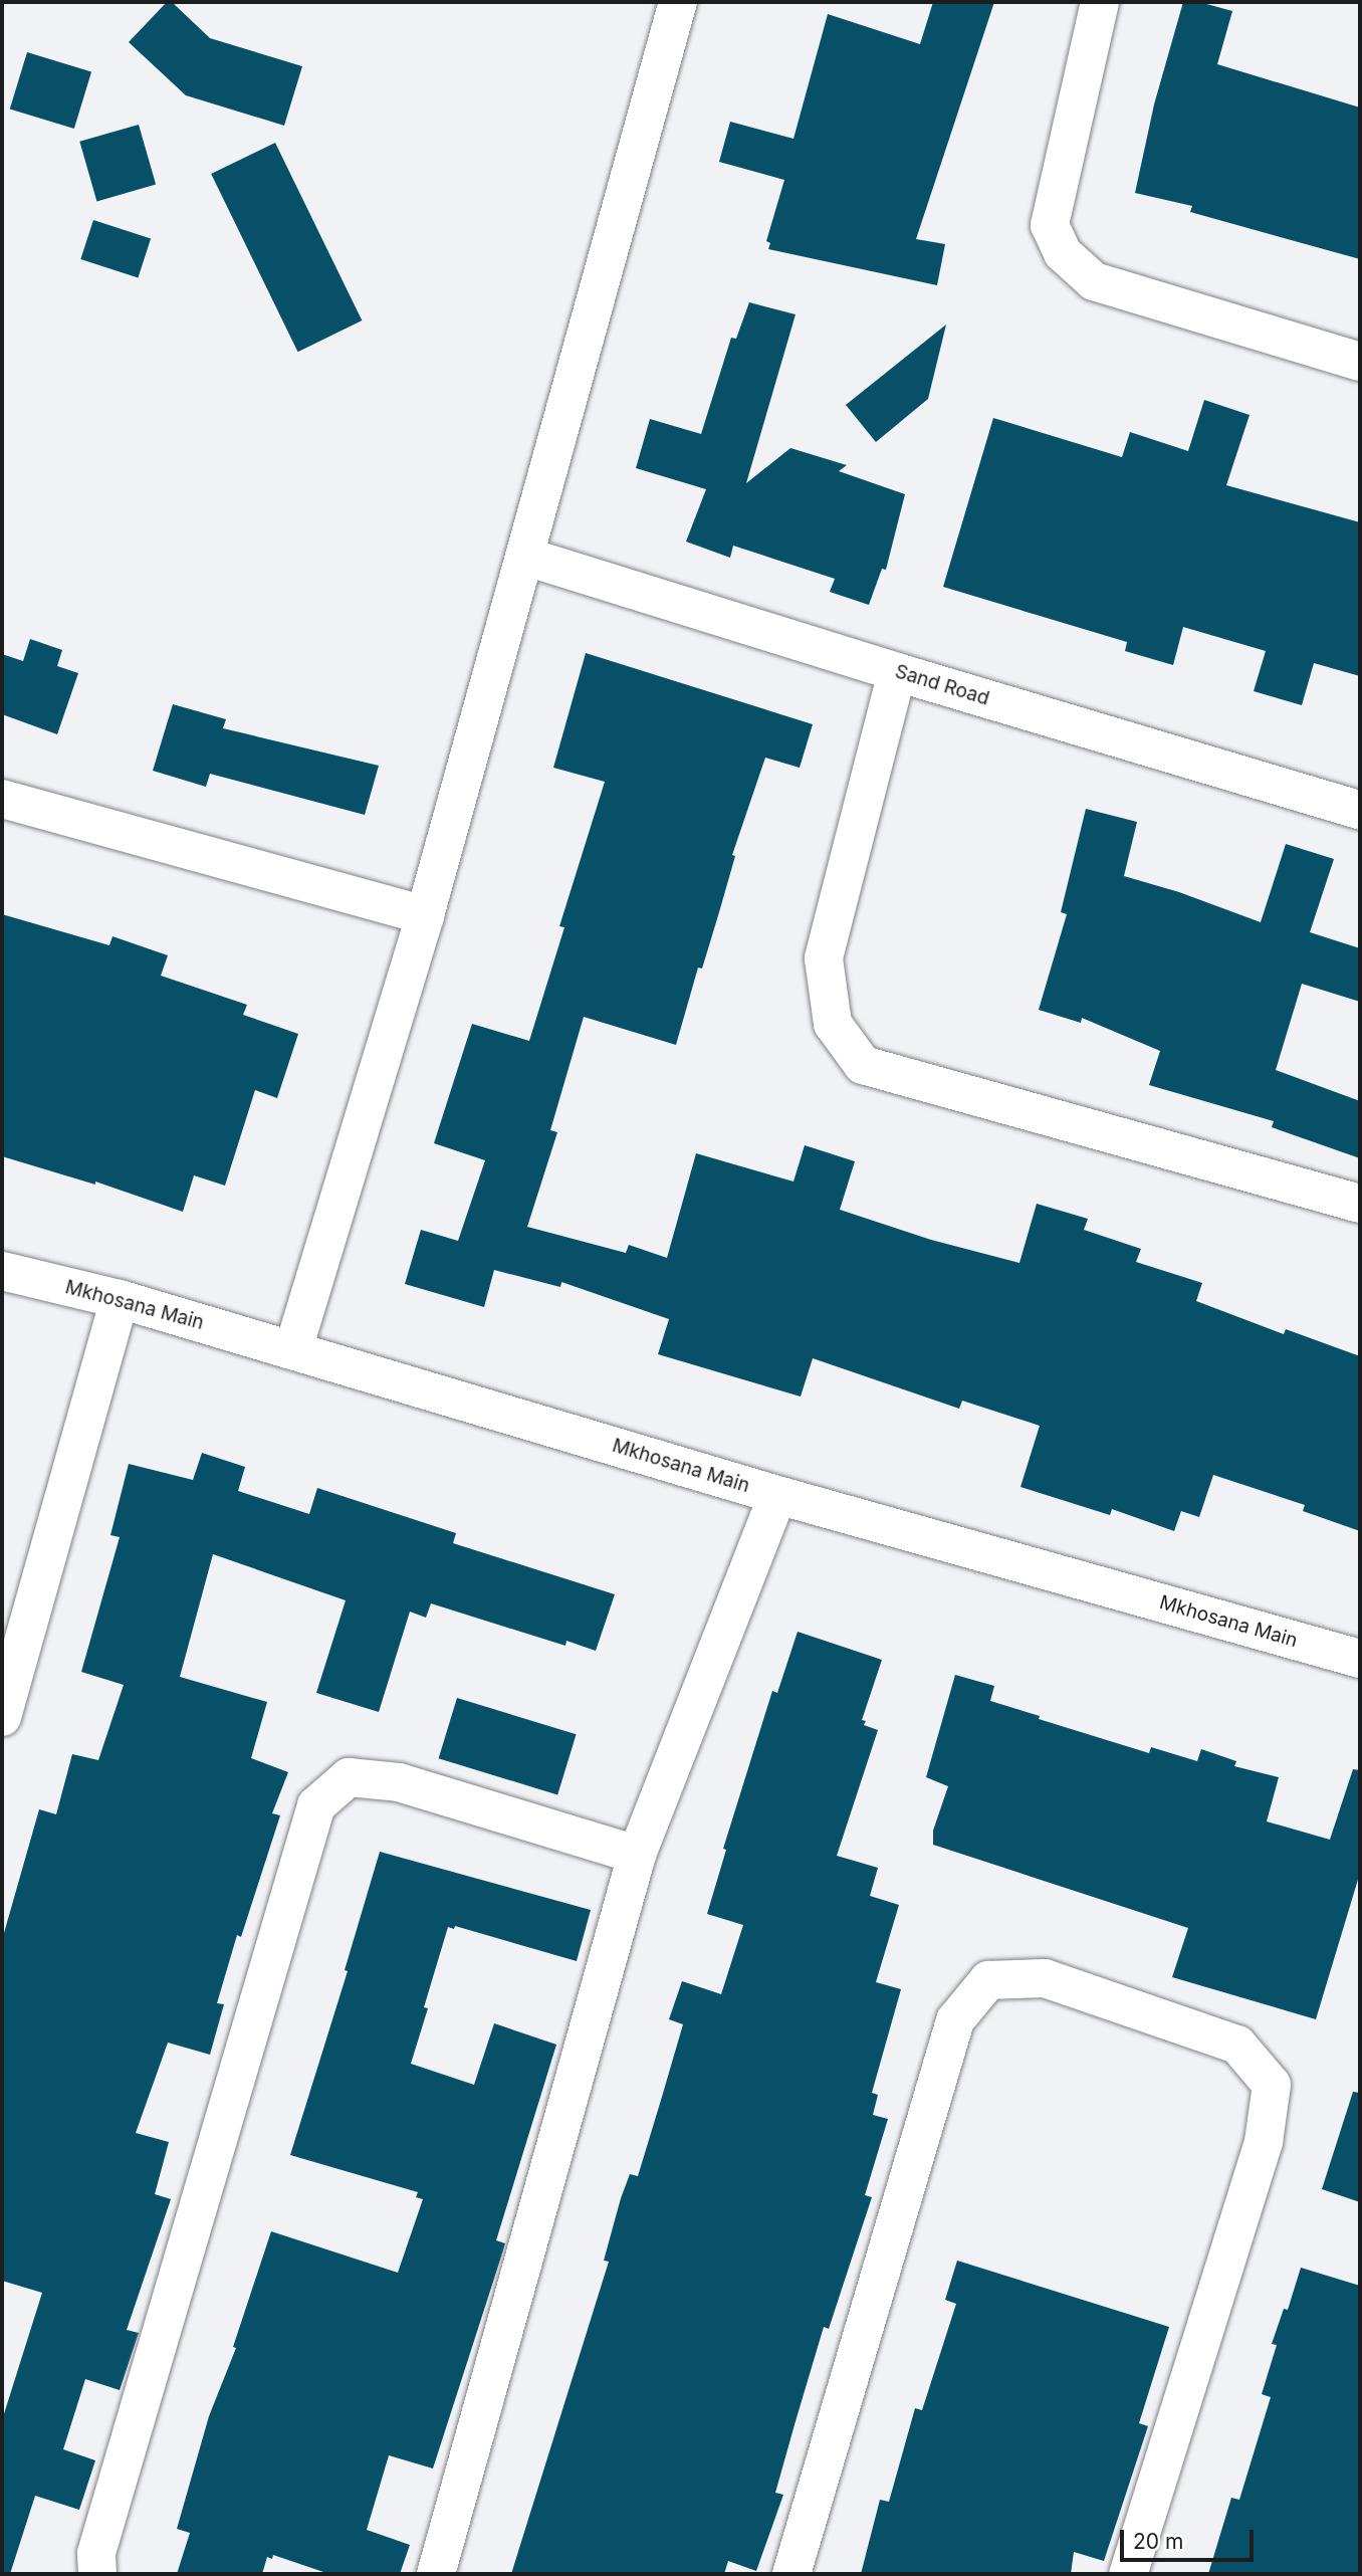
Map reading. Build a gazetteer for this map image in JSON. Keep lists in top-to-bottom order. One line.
{"streets":{"street":["Sand Road","Mkhosana Main"]},"scale_bar":"20 m"}
